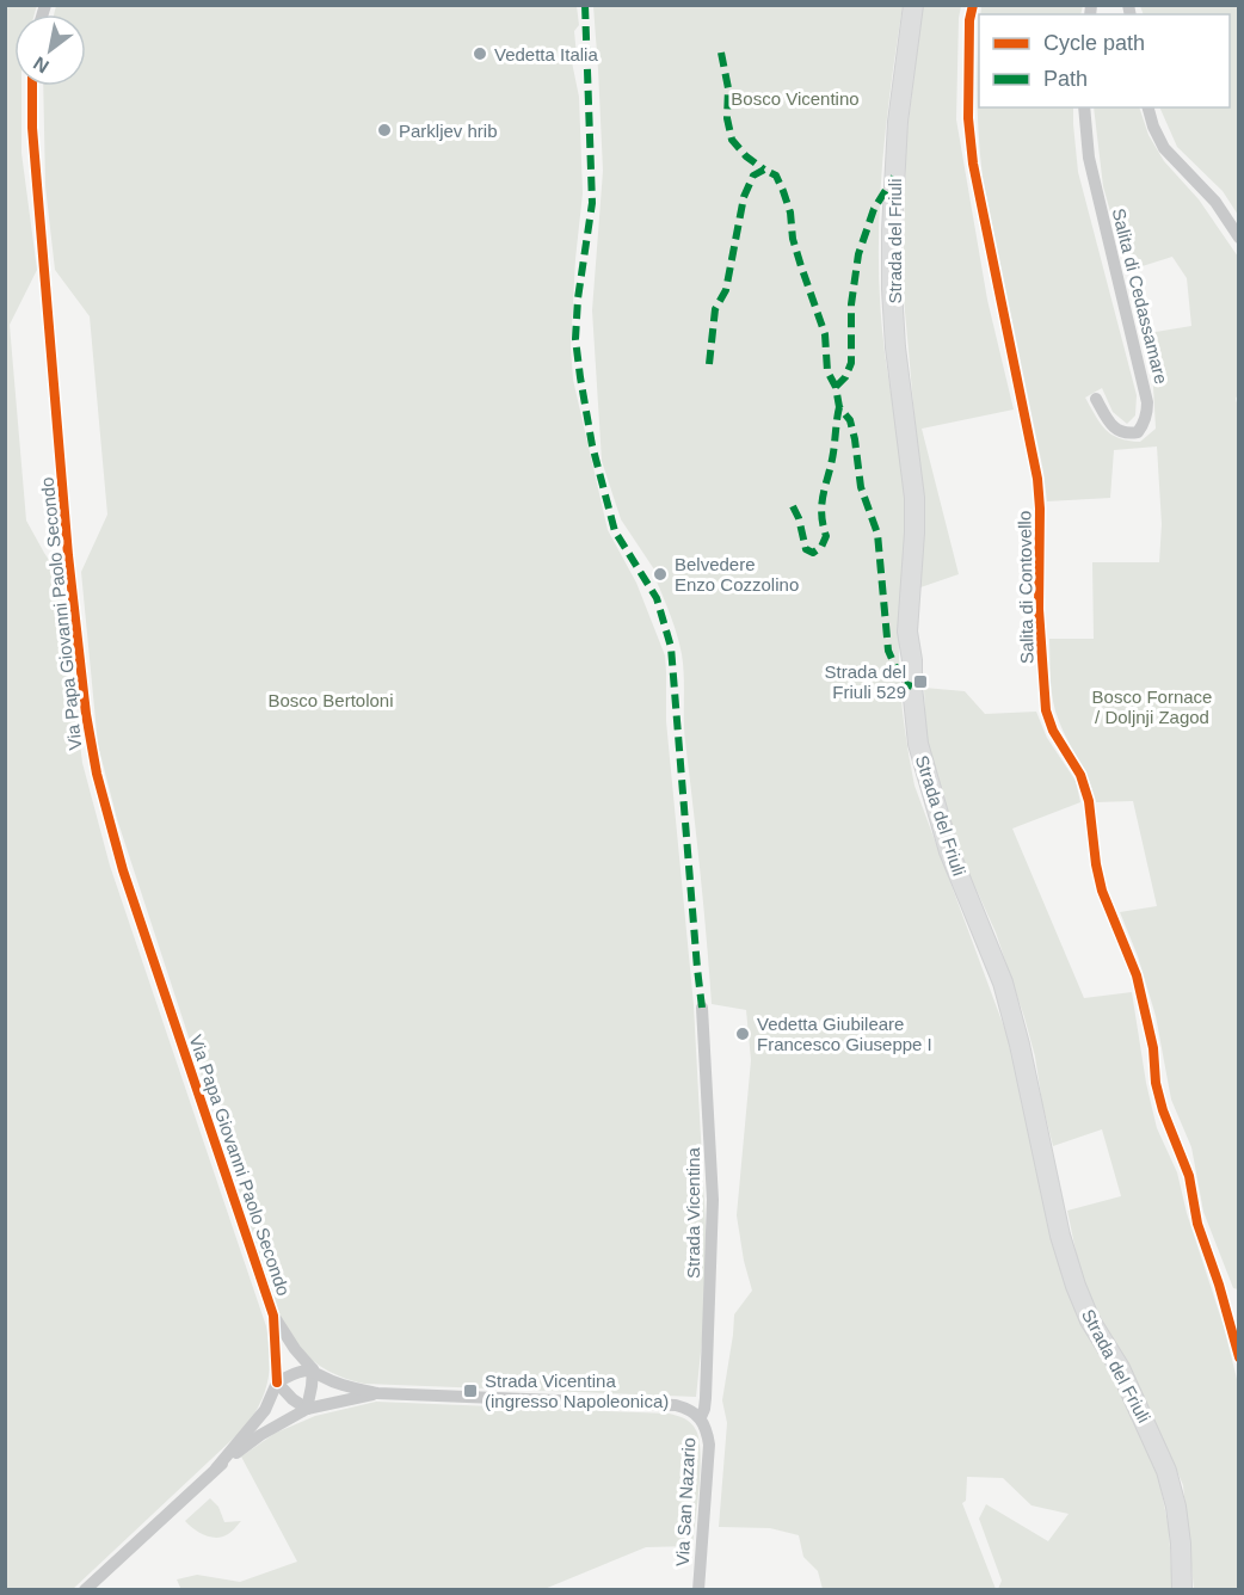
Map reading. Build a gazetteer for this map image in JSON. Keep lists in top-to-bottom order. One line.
{"streets":{"main road":["Strada del Friuli"],"street":["Salita di Cedassamare","Salita di Contovello","Via Papa Giovanni Paolo Secondo","Strada Vicentina","Via San Nazario"]},"crossings":[["Strada Vicentina","Via San Nazario"]],"parks":["Bosco Vicentino","Bosco Fornace / Doljnji Zagod","Bosco Bertoloni"],"places":{"other":["Vedetta Italia","Parkljev hrib","Belvedere Enzo Cozzolino","Vedetta Giubileare Francesco Giuseppe I"],"transit":["Strada del Friuli 529","Strada Vicentina (ingresso Napoleonica)"]},"legend":["Cycle path","Path"],"north":"bottom left"}
